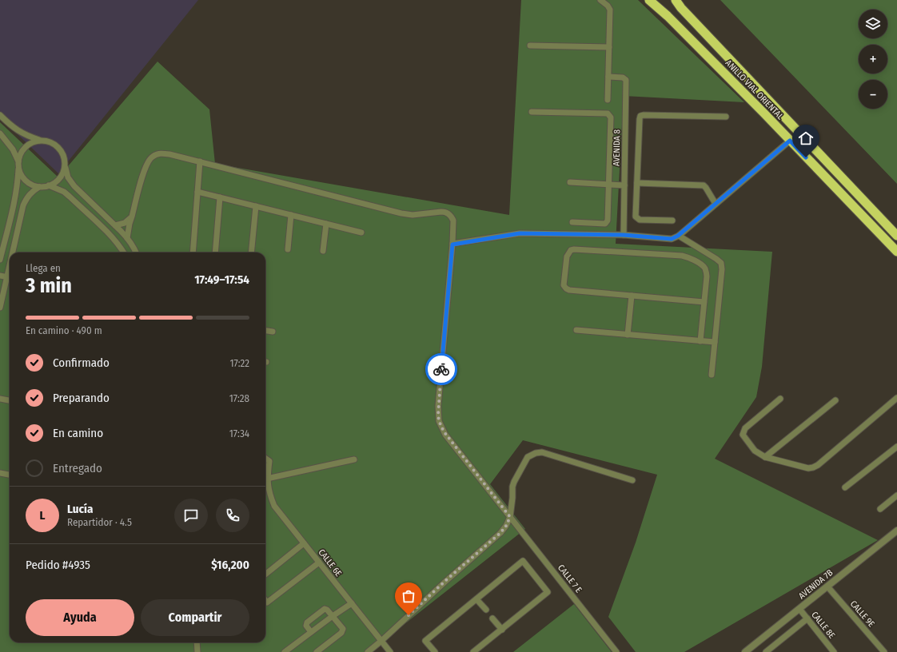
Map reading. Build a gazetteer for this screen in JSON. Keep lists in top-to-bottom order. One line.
{"streets":{"highway":["ANILLO VIAL ORIENTAL"],"street":["AVENIDA 8","CALLE 6E","CALLE 7 E","AVENIDA 7B","CALLE 9E","CALLE 8E"]},"crossings":[["AVENIDA 7B","CALLE 9E"],["AVENIDA 7B","CALLE 8E"]],"page":{"map_buttons":["+","−"],"heading":["3 min","Llega en","17:49–17:54"],"panel":["Lucía","Repartidor · 4.5","Pedido #4935","$16,200"],"bar":"En camino · 490 m","list":[["Confirmado","17:22"],["Preparando","17:28"],["En camino","17:34"],"Entregado"],"round":"L","buttons":["Ayuda","Compartir"]}}
